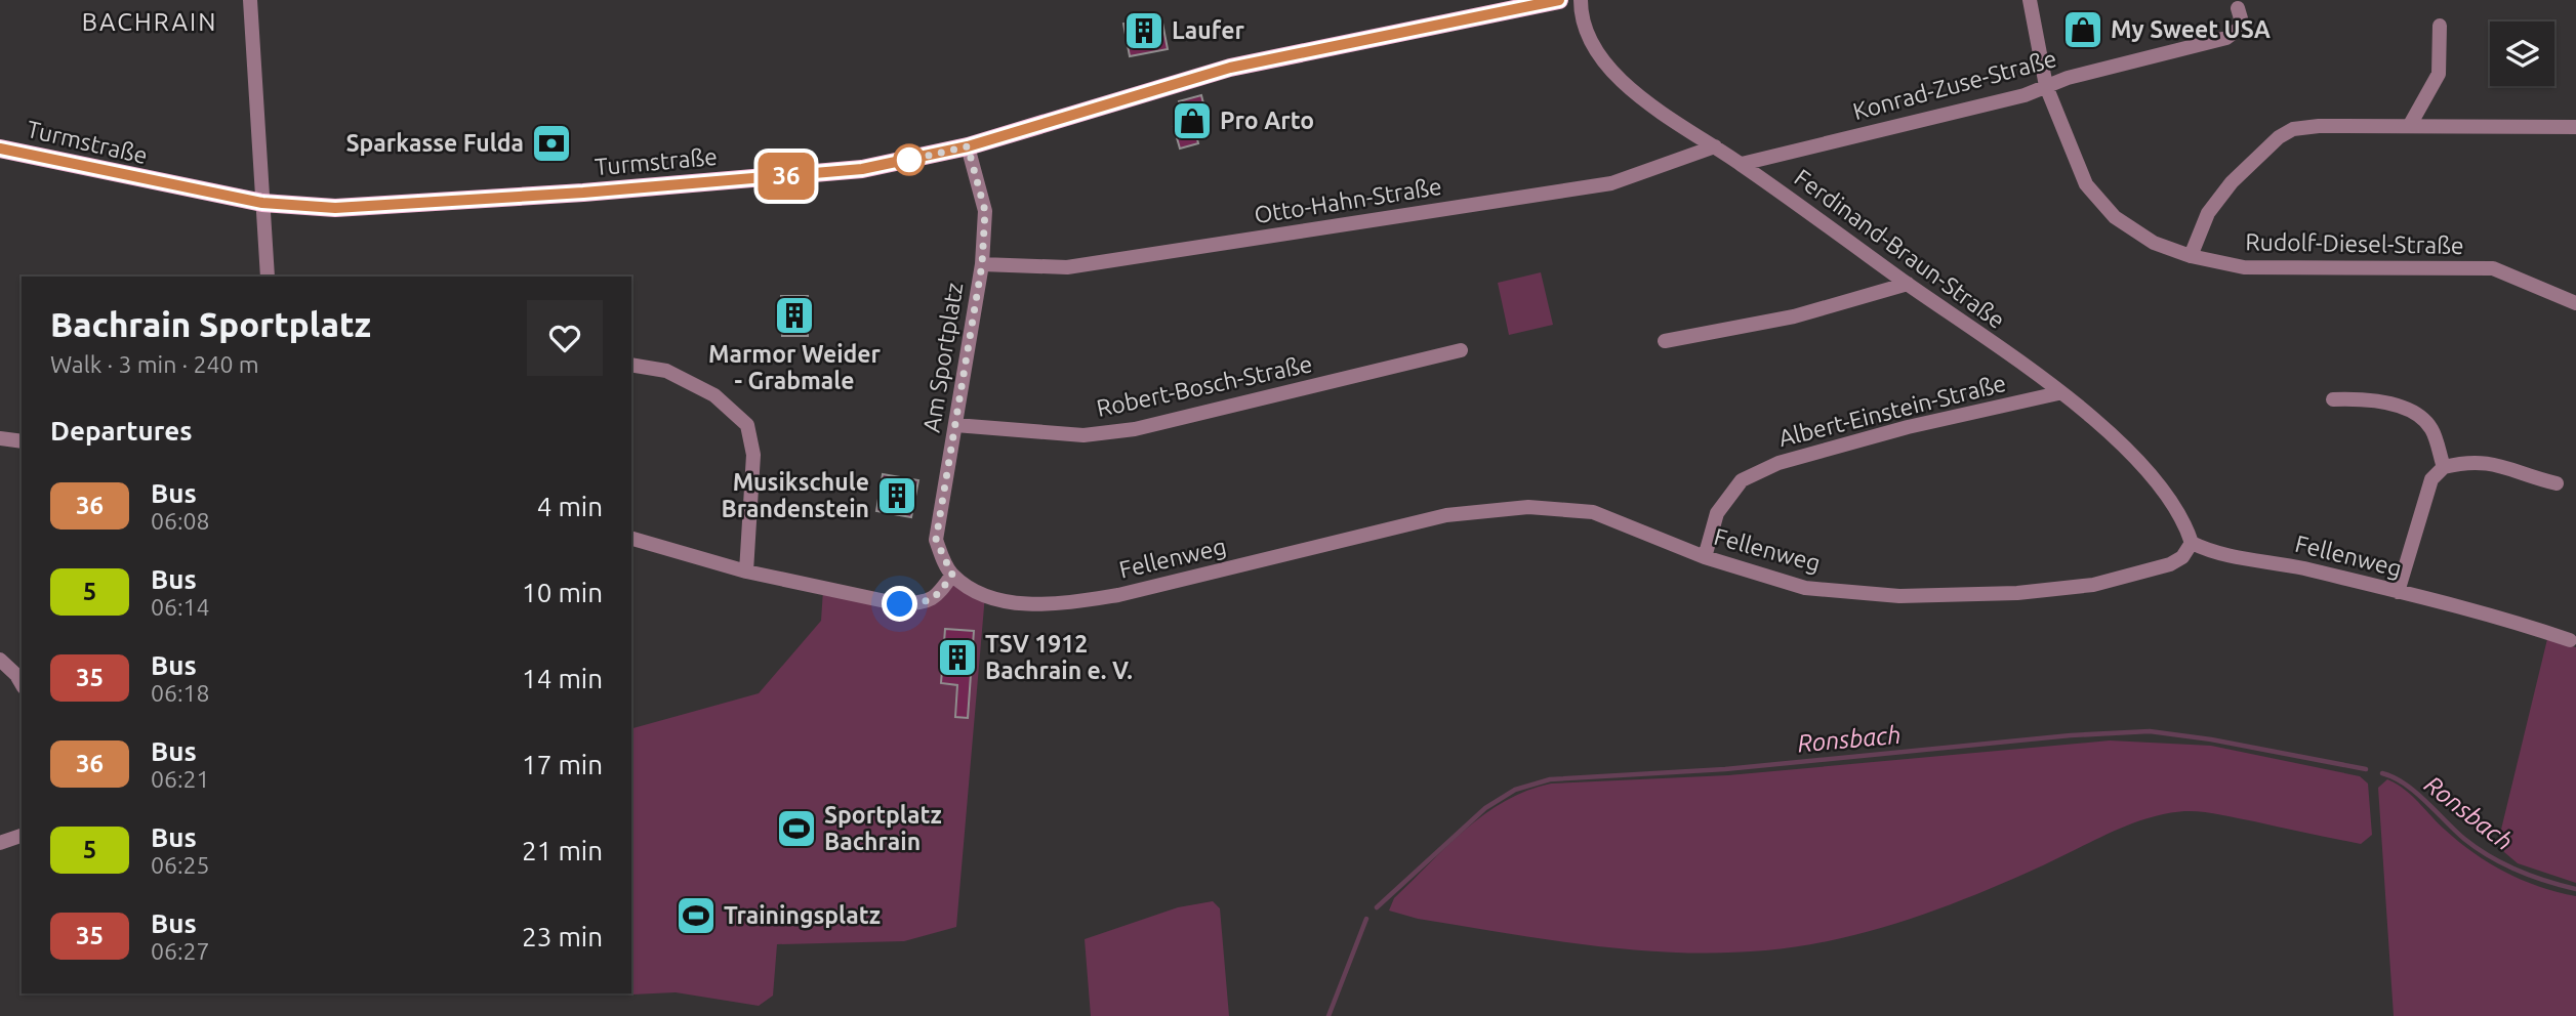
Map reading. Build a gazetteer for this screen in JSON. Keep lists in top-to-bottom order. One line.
{"streets":{"main road":["Turmstraße"],"street":["Konrad-Zuse-Straße","Otto-Hahn-Straße","Rudolf-Diesel-Straße","Ferdinand-Braun-Straße","Am Sportplatz","Robert-Bosch-Straße","Albert-Einstein-Straße","Fellenweg"]},"crossings":[["Konrad-Zuse-Straße","Rudolf-Diesel-Straße"],["Konrad-Zuse-Straße","Ferdinand-Braun-Straße"],["Turmstraße","Am Sportplatz"],["Otto-Hahn-Straße","Ferdinand-Braun-Straße"],["Otto-Hahn-Straße","Am Sportplatz"],["Ferdinand-Braun-Straße","Albert-Einstein-Straße"],["Ferdinand-Braun-Straße","Fellenweg"],["Am Sportplatz","Robert-Bosch-Straße"],["Am Sportplatz","Fellenweg"],["Albert-Einstein-Straße","Fellenweg"]],"districts":["BACHRAIN"],"water":["Ronsbach"],"places":{"shop":["My Sweet USA","Pro Arto"],"building":["Laufer","Marmor Weider - Grabmale","Musikschule Brandenstein","TSV 1912 Bachrain e. V."],"bank":["Sparkasse Fulda"],"sports":["Sportplatz Bachrain","Trainingsplatz"]},"lines":["bus line 36"],"page":{"on_map":"36","heading":[["Bachrain Sportplatz","Walk · 3 min · 240 m"],"Departures"],"list":[{"mark":"36","name":"Bus","note":"06:08","value":"4 min"},{"mark":"5","name":"Bus","note":"06:14","value":"10 min"},{"mark":"35","name":"Bus","note":"06:18","value":"14 min"},{"mark":"36","name":"Bus","note":"06:21","value":"17 min"},{"mark":"5","name":"Bus","note":"06:25","value":"21 min"},{"mark":"35","name":"Bus","note":"06:27","value":"23 min"}]}}
